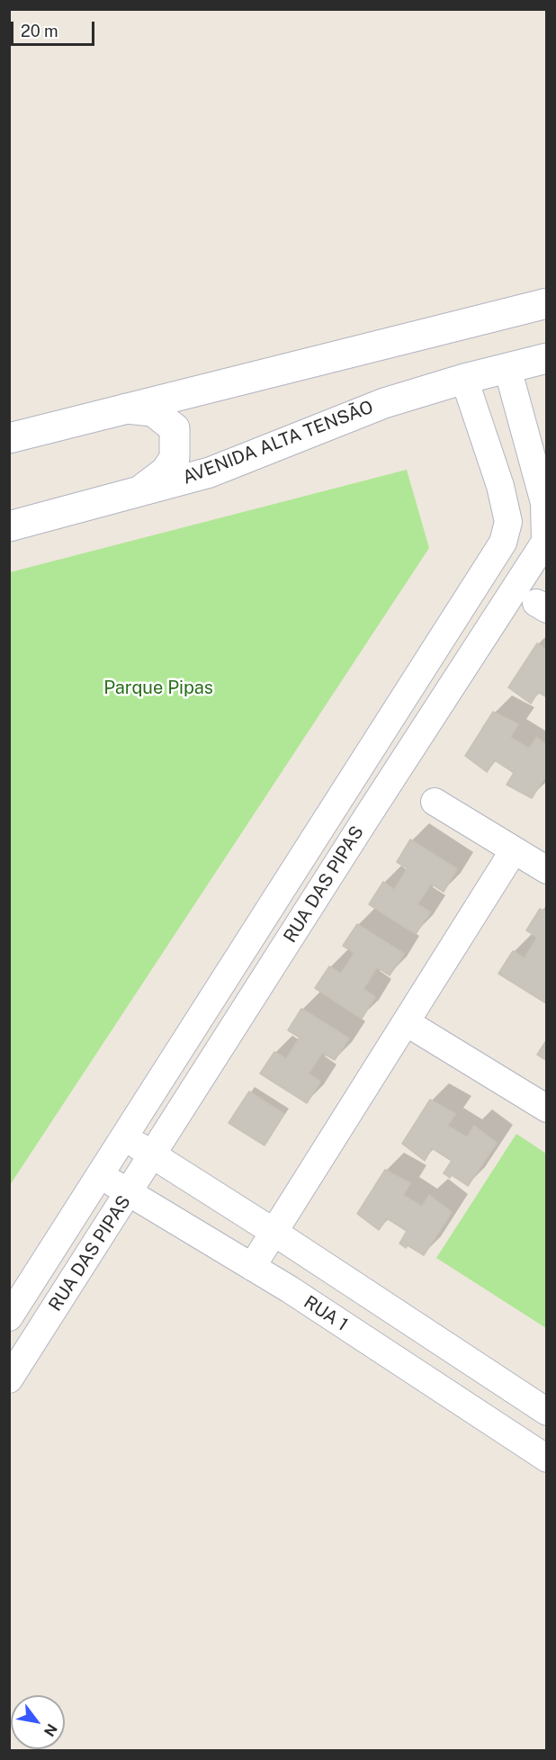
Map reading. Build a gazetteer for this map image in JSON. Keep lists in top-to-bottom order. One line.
{"streets":{"street":["AVENIDA ALTA TENSÃO","RUA DAS PIPAS","RUA 1"]},"crossings":[["AVENIDA ALTA TENSÃO","RUA DAS PIPAS"],["RUA DAS PIPAS","RUA 1"]],"parks":["Parque Pipas"],"scale_bar":"20 m","north":"bottom right"}
